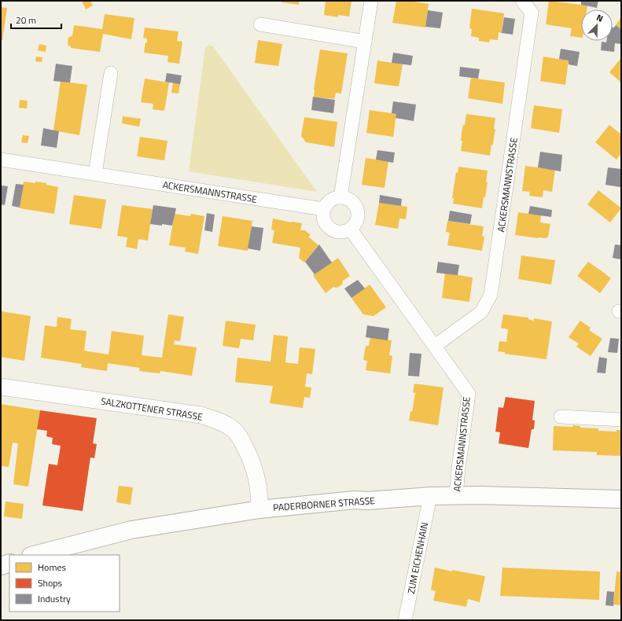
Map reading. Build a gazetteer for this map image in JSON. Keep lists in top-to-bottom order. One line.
{"streets":{"main road":["PADERBORNER STRASSE"],"street":["ACKERSMANNSTRASSE","SALZKOTTENER STRASSE","ZUM EICHENHAIN"]},"crossings":[["ACKERSMANNSTRASSE","PADERBORNER STRASSE"],["SALZKOTTENER STRASSE","PADERBORNER STRASSE"],["PADERBORNER STRASSE","ZUM EICHENHAIN"]],"legend":["Homes","Shops","Industry"],"scale_bar":"20 m","north":"top right"}
